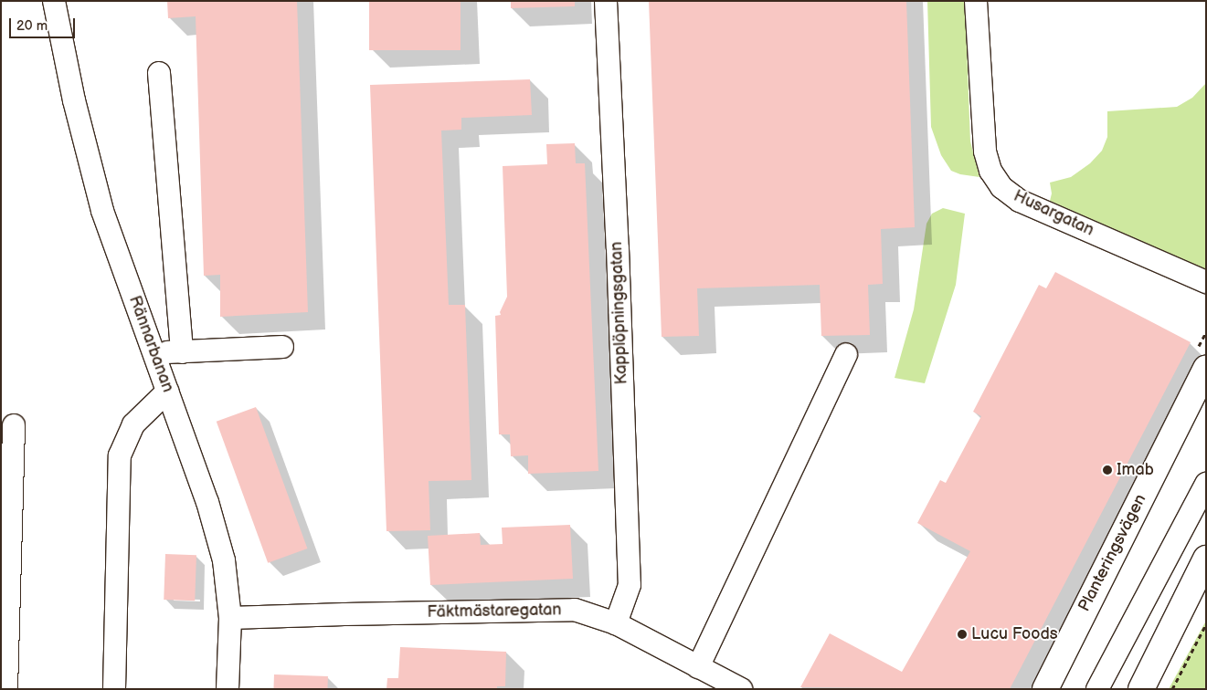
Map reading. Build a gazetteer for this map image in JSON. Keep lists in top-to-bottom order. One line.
{"streets":{"main road":["Planteringsvägen"],"street":["Husargatan","Kapplöpningsgatan","Rännarbanan","Fäktmästaregatan"]},"crossings":[["Kapplöpningsgatan","Fäktmästaregatan"],["Rännarbanan","Fäktmästaregatan"]],"places":["Imab","Lucu Foods"],"scale_bar":"20 m"}
